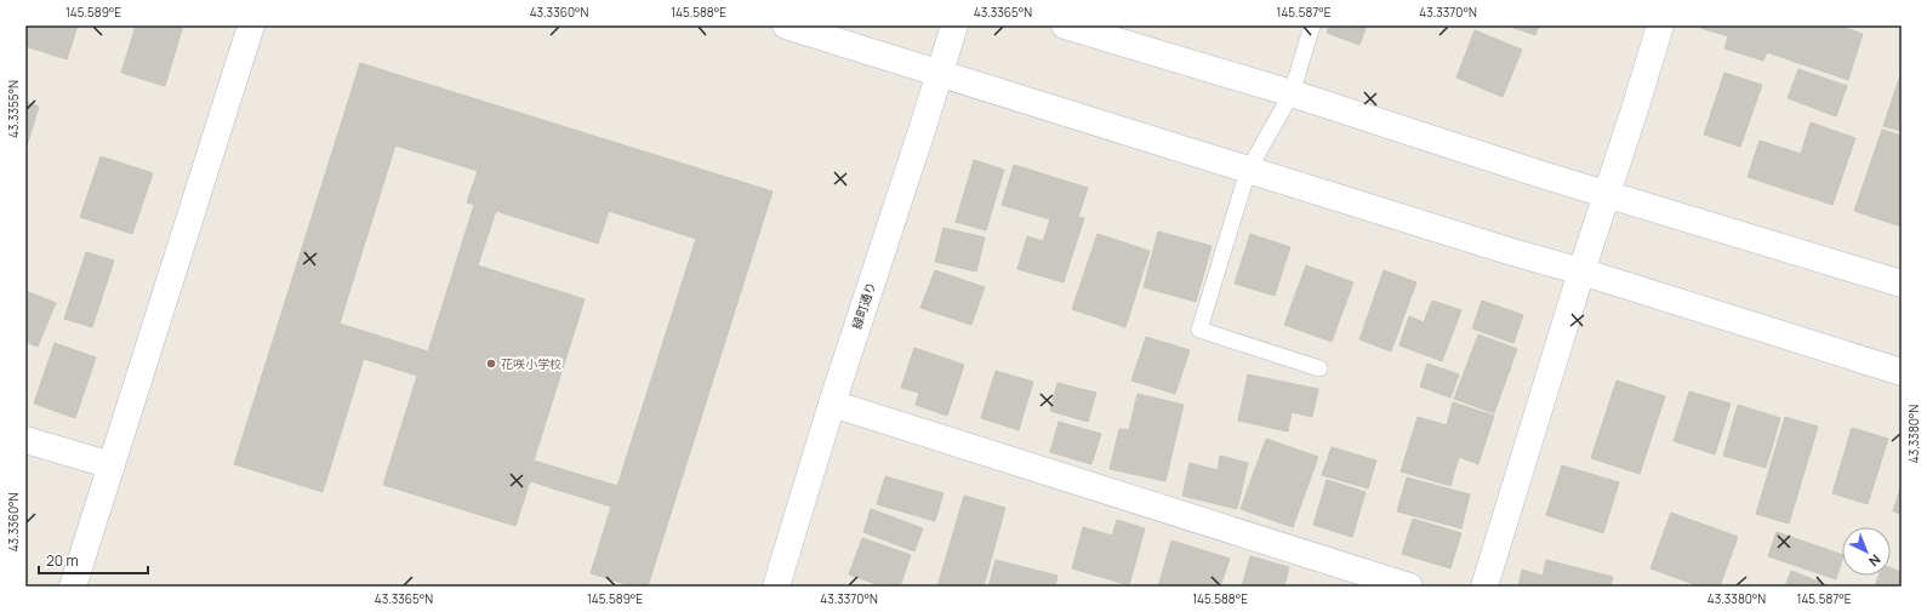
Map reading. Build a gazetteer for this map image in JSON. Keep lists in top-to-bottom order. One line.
{"streets":{"street":["緑町通り"]},"places":["花咲小学校"],"scale_bar":"20 m","north":"bottom right","coordinates":["145.589°E","43.3360°N","145.588°E","43.3365°N","145.587°E","43.3370°N","43.3355°N","43.3380°N"]}
